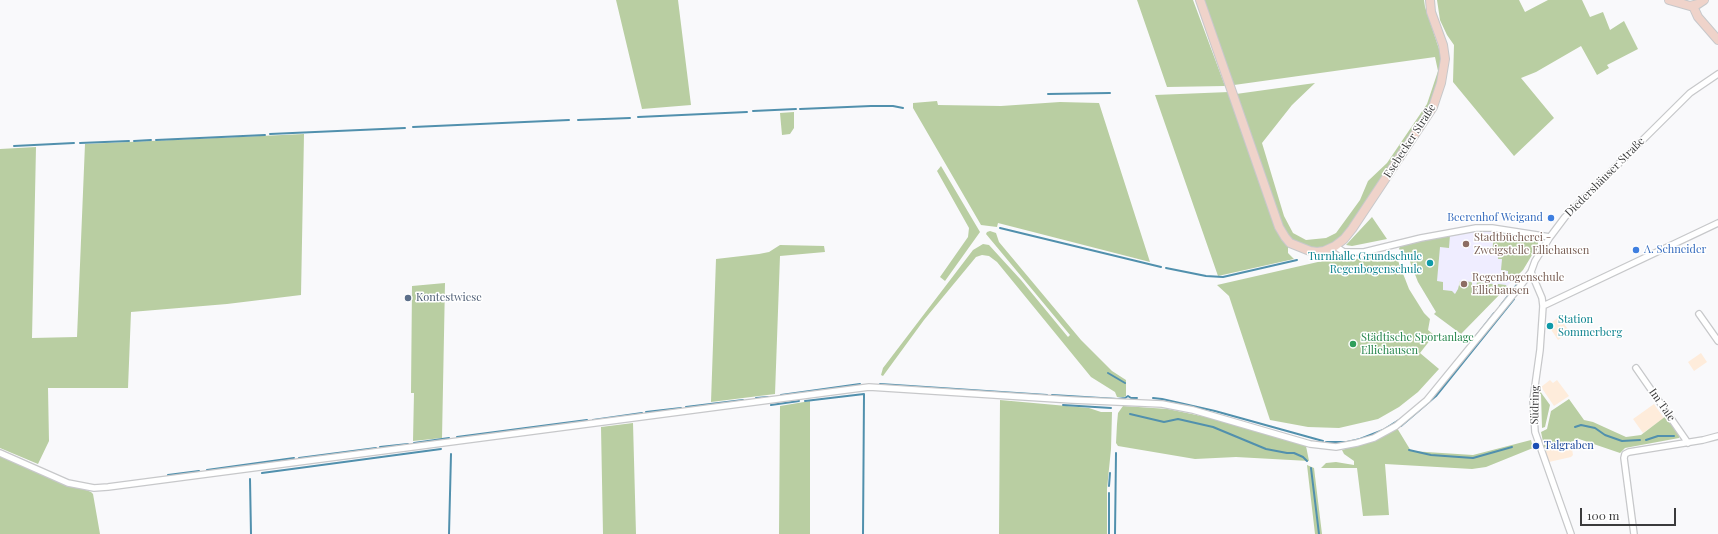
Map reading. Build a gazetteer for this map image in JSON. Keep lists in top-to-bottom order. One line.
{"streets":{"street":["Esebecker Straße","Diedershäuser Straße","Südring","Im Tale"]},"crossings":[["Diedershäuser Straße","Südring"]],"places":["Beerenhof Weigand","Stadtbücherei - Zweigstelle Elliehausen","A. Schneider","Turnhalle Grundschule Regenbogenschule","Regenbogenschule Elliehausen","Kontestwiese","Station Sommerberg","Städtische Sportanlage Elliehausen","Talgraben"],"scale_bar":"100 m"}
